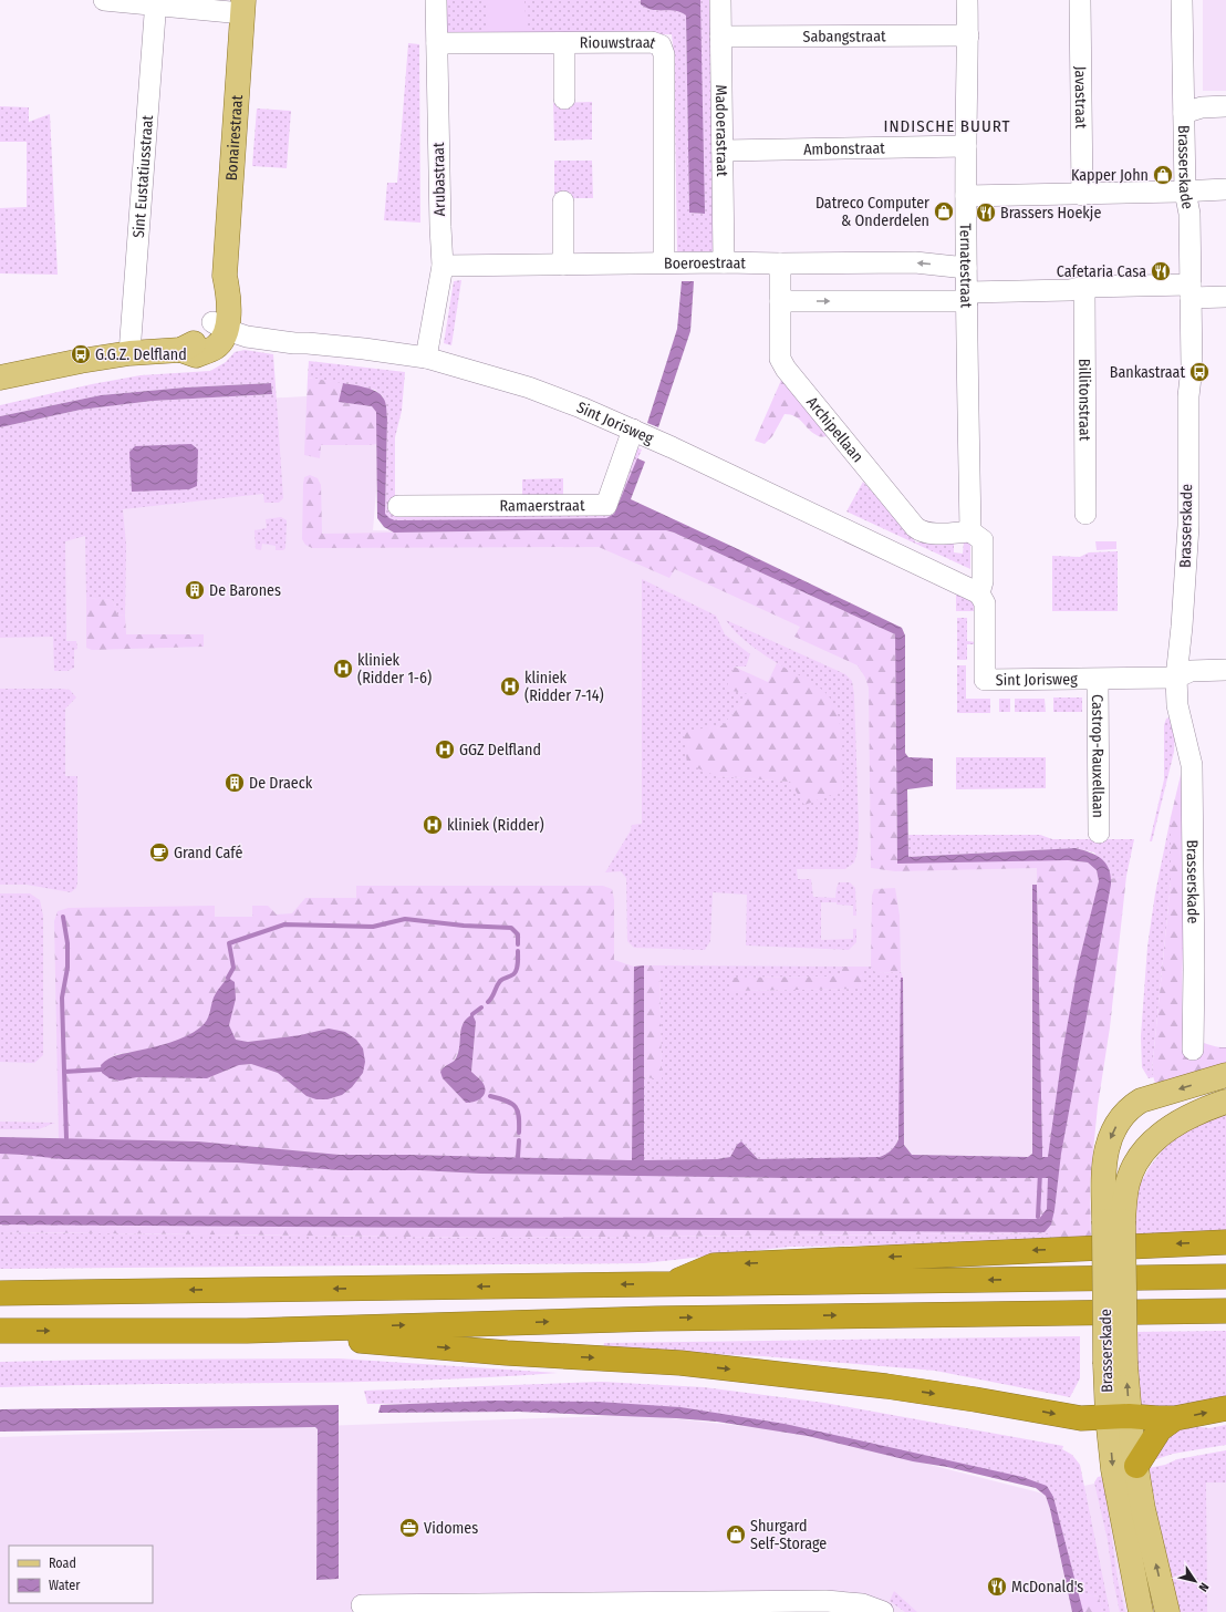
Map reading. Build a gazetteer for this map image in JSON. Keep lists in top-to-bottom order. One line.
{"streets":{"main road":["Bonairestraat","Brasserskade"],"street":["Sabangstraat","Riouwstraat","Javastraat","Madoerastraat","Ambonstraat","Sint Eustatiusstraat","Arubastraat","Boeroestraat","Ternatestraat","Billitonstraat","Sint Jorisweg","Archipellaan","Ramaerstraat","Castrop-Rauxellaan"]},"crossings":[["Sabangstraat","Madoerastraat"],["Sabangstraat","Ternatestraat"],["Riouwstraat","Arubastraat"],["Riouwstraat","Boeroestraat"],["Madoerastraat","Ambonstraat"],["Madoerastraat","Boeroestraat"],["Bonairestraat","Sint Jorisweg"],["Ambonstraat","Ternatestraat"],["Brasserskade","Sint Jorisweg"],["Arubastraat","Boeroestraat"],["Arubastraat","Sint Jorisweg"],["Boeroestraat","Ternatestraat"],["Boeroestraat","Archipellaan"],["Ternatestraat","Sint Jorisweg"],["Ternatestraat","Archipellaan"],["Sint Jorisweg","Archipellaan"],["Sint Jorisweg","Ramaerstraat"],["Sint Jorisweg","Castrop-Rauxellaan"]],"districts":["INDISCHE BUURT"],"places":{"shop":["Kapper John","Datreco Computer & Onderdelen","Shurgard Self-Storage"],"restaurant":["Brassers Hoekje","Cafetaria Casa","McDonald's"],"bus stop":["G.G.Z. Delfland","Bankastraat"],"building":["De Barones","De Draeck"],"hospital":["kliniek (Ridder 1-6)","kliniek (Ridder 7-14)","GGZ Delfland","kliniek (Ridder)"],"cafe":["Grand Café"],"office":["Vidomes"]},"legend":["Road","Water"],"north":"bottom right"}
